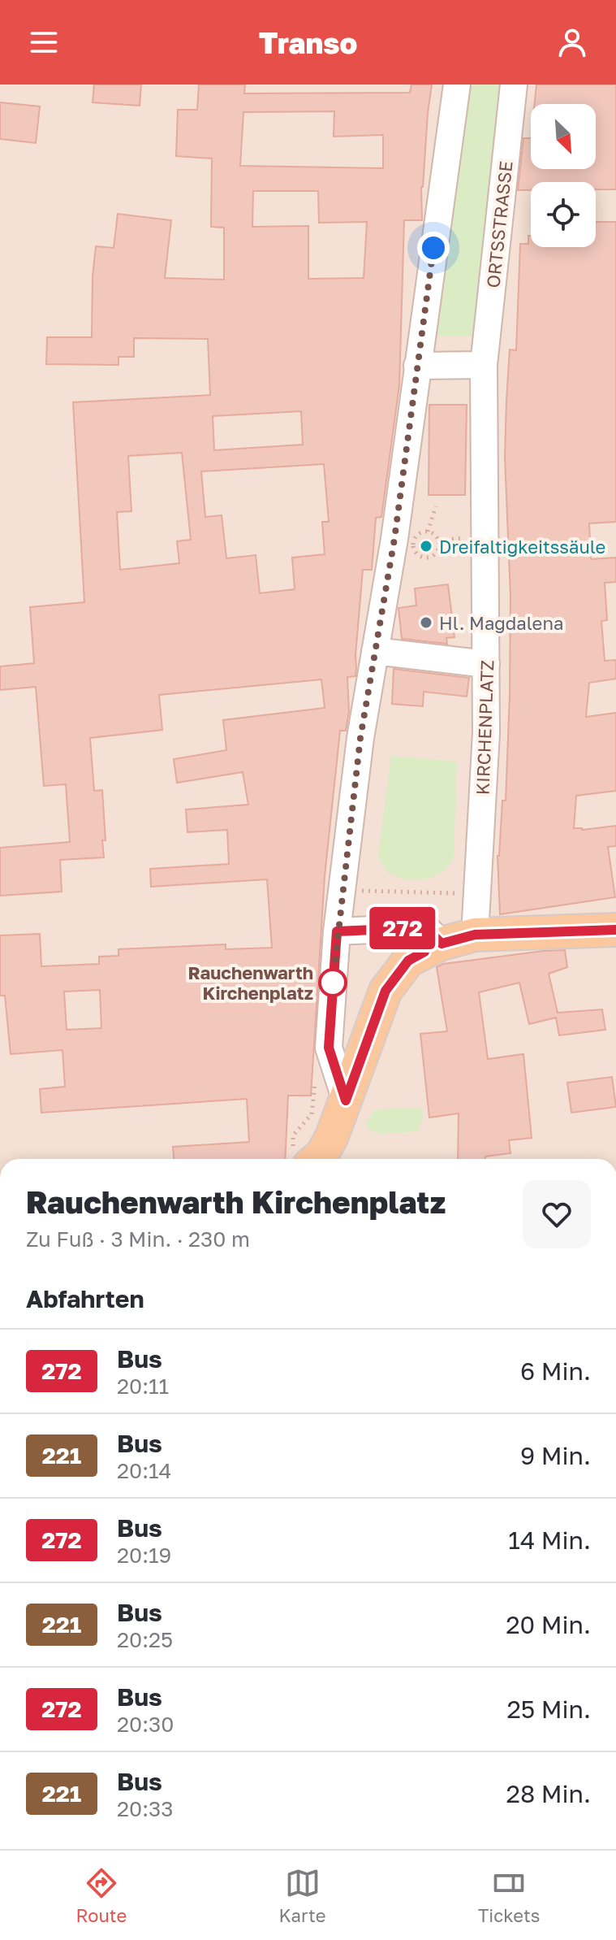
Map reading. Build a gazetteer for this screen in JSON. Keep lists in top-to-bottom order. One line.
{"streets":{"street":["ORTSSTRASSE","KIRCHENPLATZ"]},"crossings":[["ORTSSTRASSE","KIRCHENPLATZ"]],"places":["Dreifaltigkeitssäule","Hl. Magdalena","Rauchenwarth Kirchenplatz"],"lines":["bus line 272"],"north":"bottom right","page":{"header":"Transo","on_map":"272","heading":[["Rauchenwarth Kirchenplatz","Zu Fuß · 3 Min. · 230 m"],"Abfahrten"],"list":[{"mark":"272","name":"Bus","note":"20:11","value":"6 Min."},{"mark":"221","name":"Bus","note":"20:14","value":"9 Min."},{"mark":"272","name":"Bus","note":"20:19","value":"14 Min."},{"mark":"221","name":"Bus","note":"20:25","value":"20 Min."},{"mark":"272","name":"Bus","note":"20:30","value":"25 Min."},{"mark":"221","name":"Bus","note":"20:33","value":"28 Min."}],"tabs":["Route","Karte","Tickets"]}}
